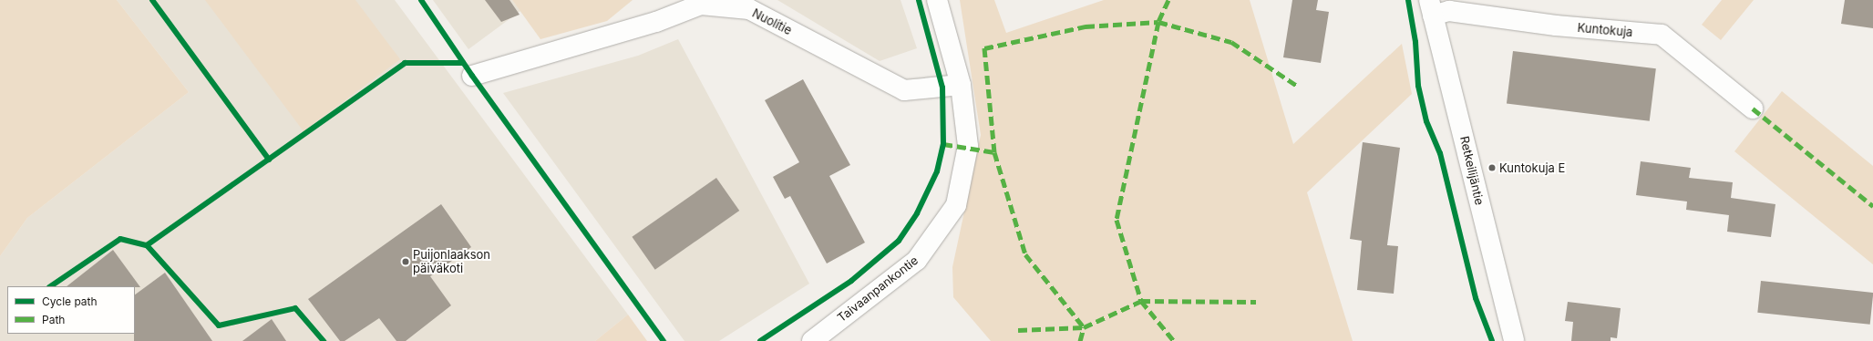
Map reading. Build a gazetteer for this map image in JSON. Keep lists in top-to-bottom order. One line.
{"streets":{"street":["Nuolitie","Kuntokuja","Retkeilijäntie","Taivaanpankontie"]},"crossings":[["Nuolitie","Taivaanpankontie"],["Kuntokuja","Retkeilijäntie"]],"places":["Kuntokuja E","Puijonlaakson päiväkoti"],"legend":["Cycle path","Path"]}
